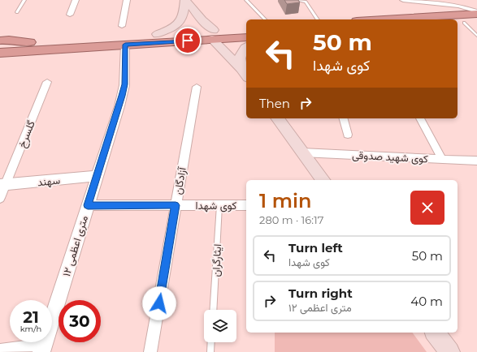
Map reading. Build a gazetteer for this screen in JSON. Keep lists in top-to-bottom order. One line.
{"streets":{"street":["گلسرخ","کوی شهید صدوقی","سهند","آزادگان","کوی شهدا","۱۲ متری اعظمی"],"lane":["ایثارگران"]},"crossings":[["گلسرخ","سهند"],["سهند","۱۲ متری اعظمی"],["آزادگان","کوی شهدا"],["کوی شهدا","۱۲ متری اعظمی"],["کوی شهدا","ایثارگران"]],"page":{"turn":["50 m","کوی شهدا"],"then":"Then","heading":["1 min","280 m · 16:17"],"list":[{"name":"Turn left","note":"کوی شهدا","value":"50 m"},{"name":"Turn right","note":"۱۲ متری اعظمی","value":"40 m"}],"speed":"21 km/h","limit":"30"}}
